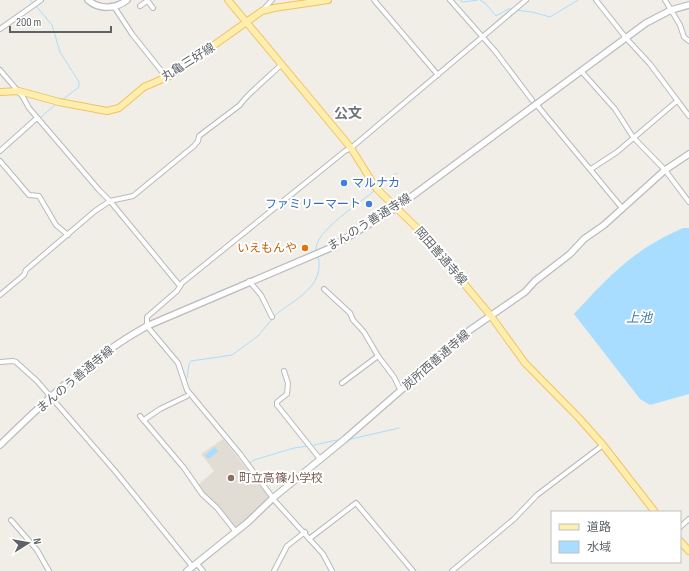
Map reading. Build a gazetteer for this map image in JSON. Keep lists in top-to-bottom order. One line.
{"streets":{"main road":["丸亀三好線","まんのう善通寺線","岡田善通寺線","炭所西善通寺線"]},"crossings":[["丸亀三好線","岡田善通寺線"],["まんのう善通寺線","岡田善通寺線"],["岡田善通寺線","炭所西善通寺線"]],"districts":["公文"],"water":["上池"],"places":["マルナカ","ファミリーマート","いえもんや","町立高篠小学校"],"legend":["道路","水域"],"scale_bar":"200 m","north":"right"}
